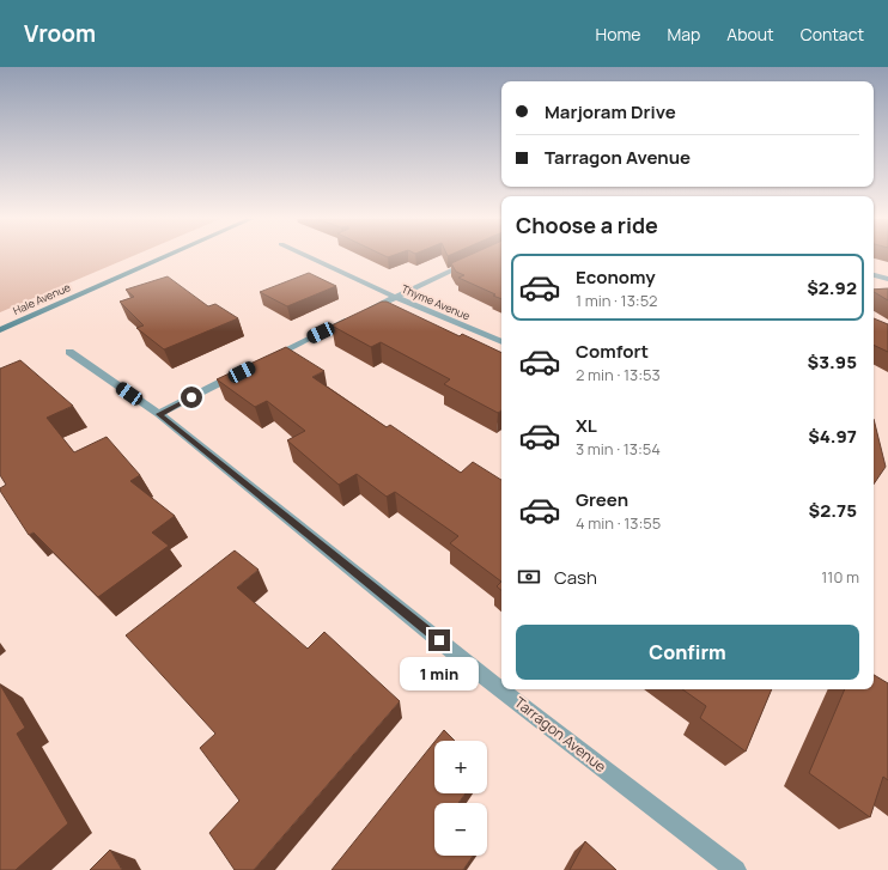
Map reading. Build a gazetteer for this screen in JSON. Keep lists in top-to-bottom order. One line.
{"streets":{"main road":["Hale Avenue"],"street":["Thyme Avenue","Tarragon Avenue"]},"page":{"header":"Vroom","nav":["Home","Map","About","Contact"],"banner":["Marjoram Drive","Tarragon Avenue"],"heading":"Choose a ride","list":[{"name":"Economy","note":"1 min · 13:52","value":"$2.92"},{"name":"Comfort","note":"2 min · 13:53","value":"$3.95"},{"name":"XL","note":"3 min · 13:54","value":"$4.97"},{"name":"Green","note":"4 min · 13:55","value":"$2.75"}],"pay":["Cash","110 m"],"buttons":"Confirm","bubble":"1 min","map_buttons":["+","−"]}}
